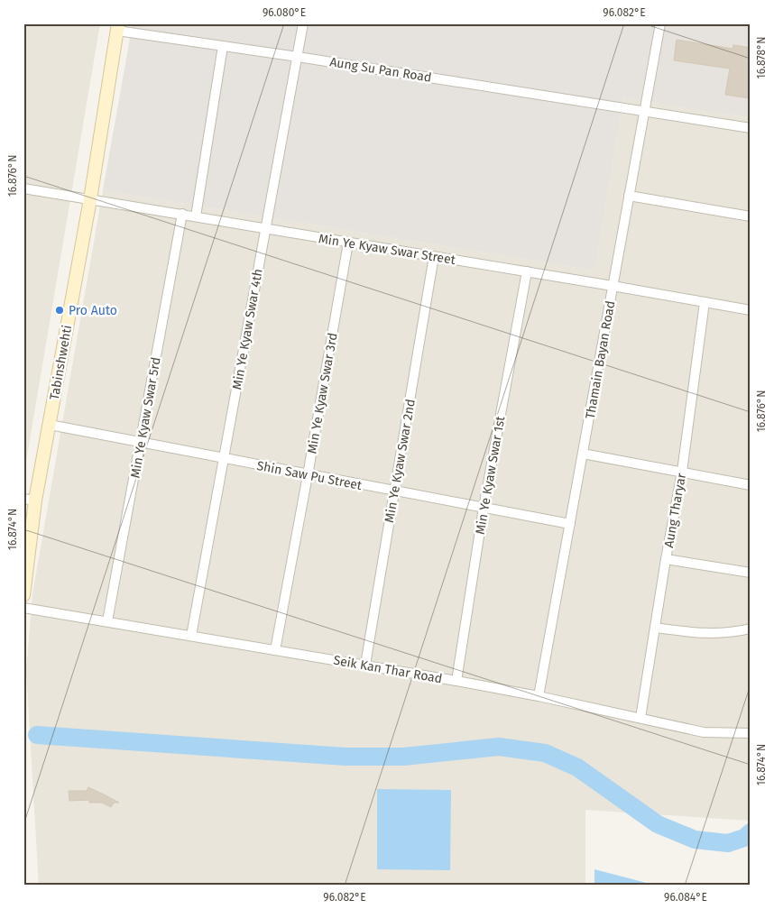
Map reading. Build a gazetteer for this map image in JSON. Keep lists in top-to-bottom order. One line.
{"streets":{"main road":["Tabinshwehti"],"street":["Aung Su Pan Road","Min Ye Kyaw Swar Street","Min Ye Kyaw Swar 4th","Thamain Bayan Road","Min Ye Kyaw Swar 3rd","Min Ye Kyaw Swar 5rd","Min Ye Kyaw Swar 2nd","Shin Saw Pu Street","Min Ye Kyaw Swar 1st","Aung Tharyar","Seik Kan Thar Road"]},"crossings":[["Aung Su Pan Road","Min Ye Kyaw Swar 4th"],["Aung Su Pan Road","Thamain Bayan Road"],["Aung Su Pan Road","Tabinshwehti"],["Min Ye Kyaw Swar Street","Min Ye Kyaw Swar 4th"],["Min Ye Kyaw Swar Street","Thamain Bayan Road"],["Min Ye Kyaw Swar Street","Tabinshwehti"],["Min Ye Kyaw Swar Street","Min Ye Kyaw Swar 3rd"],["Min Ye Kyaw Swar Street","Min Ye Kyaw Swar 5rd"],["Min Ye Kyaw Swar Street","Min Ye Kyaw Swar 2nd"],["Min Ye Kyaw Swar Street","Min Ye Kyaw Swar 1st"],["Min Ye Kyaw Swar Street","Aung Tharyar"],["Min Ye Kyaw Swar 4th","Shin Saw Pu Street"],["Min Ye Kyaw Swar 4th","Seik Kan Thar Road"],["Thamain Bayan Road","Shin Saw Pu Street"],["Thamain Bayan Road","Seik Kan Thar Road"],["Tabinshwehti","Shin Saw Pu Street"],["Min Ye Kyaw Swar 3rd","Shin Saw Pu Street"],["Min Ye Kyaw Swar 3rd","Seik Kan Thar Road"],["Min Ye Kyaw Swar 5rd","Shin Saw Pu Street"],["Min Ye Kyaw Swar 5rd","Seik Kan Thar Road"],["Min Ye Kyaw Swar 2nd","Shin Saw Pu Street"],["Min Ye Kyaw Swar 2nd","Seik Kan Thar Road"],["Shin Saw Pu Street","Min Ye Kyaw Swar 1st"],["Min Ye Kyaw Swar 1st","Seik Kan Thar Road"],["Aung Tharyar","Seik Kan Thar Road"]],"places":["Pro Auto"],"coordinates":["96.080°E","96.082°E","16.878°N","16.876°N","16.874°N","96.084°E"]}
